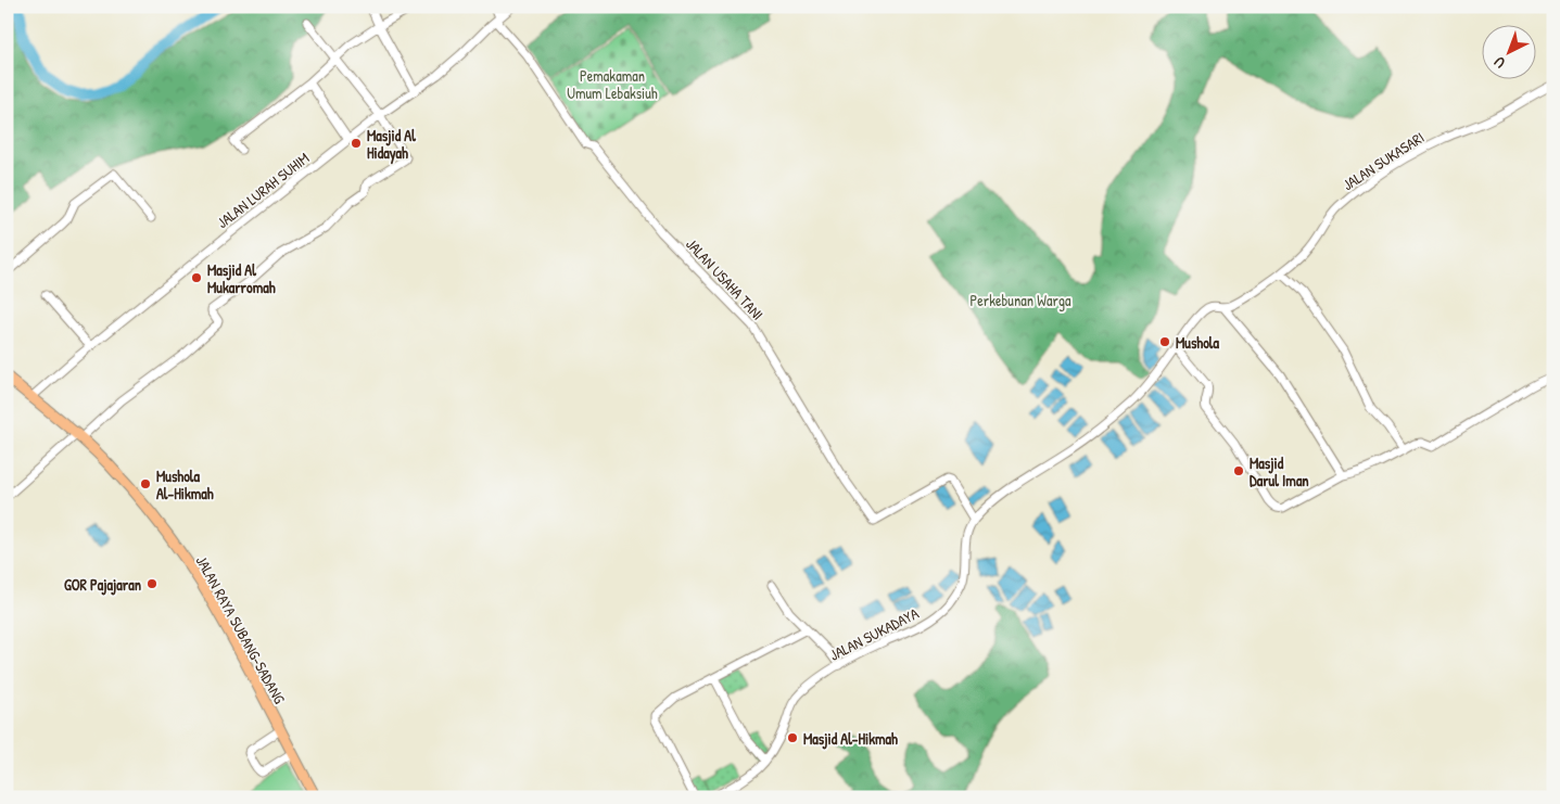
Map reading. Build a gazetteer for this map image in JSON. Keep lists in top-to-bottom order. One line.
{"streets":{"main road":["JALAN RAYA SUBANG-SADANG"],"street":["JALAN SUKASARI","JALAN LURAH SUHIM","JALAN USAHA TANI","JALAN SUKADAYA"]},"crossings":[["JALAN SUKASARI","JALAN SUKADAYA"],["JALAN LURAH SUHIM","JALAN USAHA TANI"],["JALAN LURAH SUHIM","JALAN RAYA SUBANG-SADANG"],["JALAN USAHA TANI","JALAN SUKADAYA"]],"parks":["Pemakaman Umum Lebaksiuh","Perkebunan Warga"],"places":["Masjid Al Hidayah","Masjid Al Mukarromah","Mushola","Masjid Darul Iman","Mushola Al-Hikmah","GOR Pajajaran","Masjid Al-Hikmah"],"north":"bottom left"}
